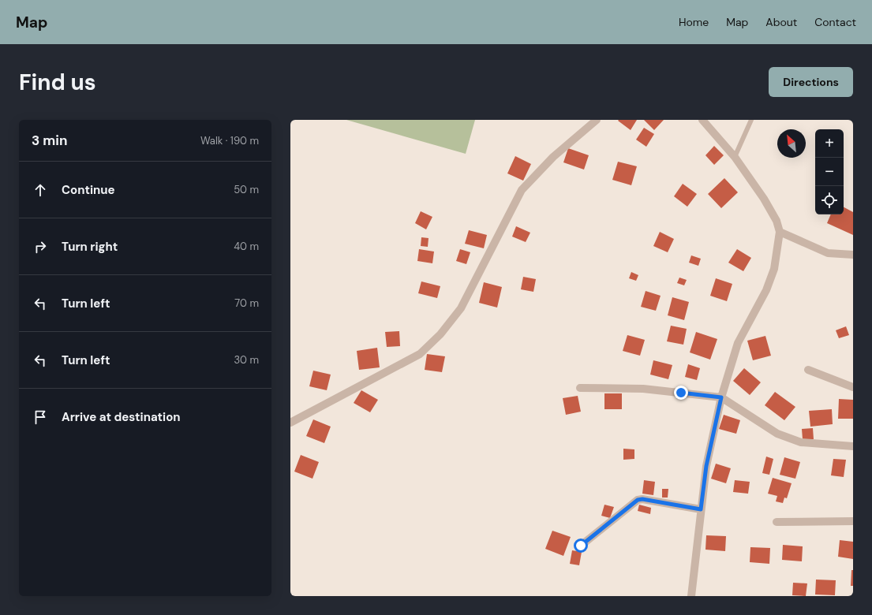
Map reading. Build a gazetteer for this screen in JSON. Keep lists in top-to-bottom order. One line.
{"north":"top left","page":{"header":"Map","nav":["Home","Map","About","Contact"],"buttons":"Directions","title":"Find us","heading":["3 min","Walk · 190 m"],"map_buttons":["+","−"],"list":[["Continue","50 m"],["Turn right","40 m"],["Turn left","70 m"],["Turn left","30 m"],"Arrive at destination"]}}
